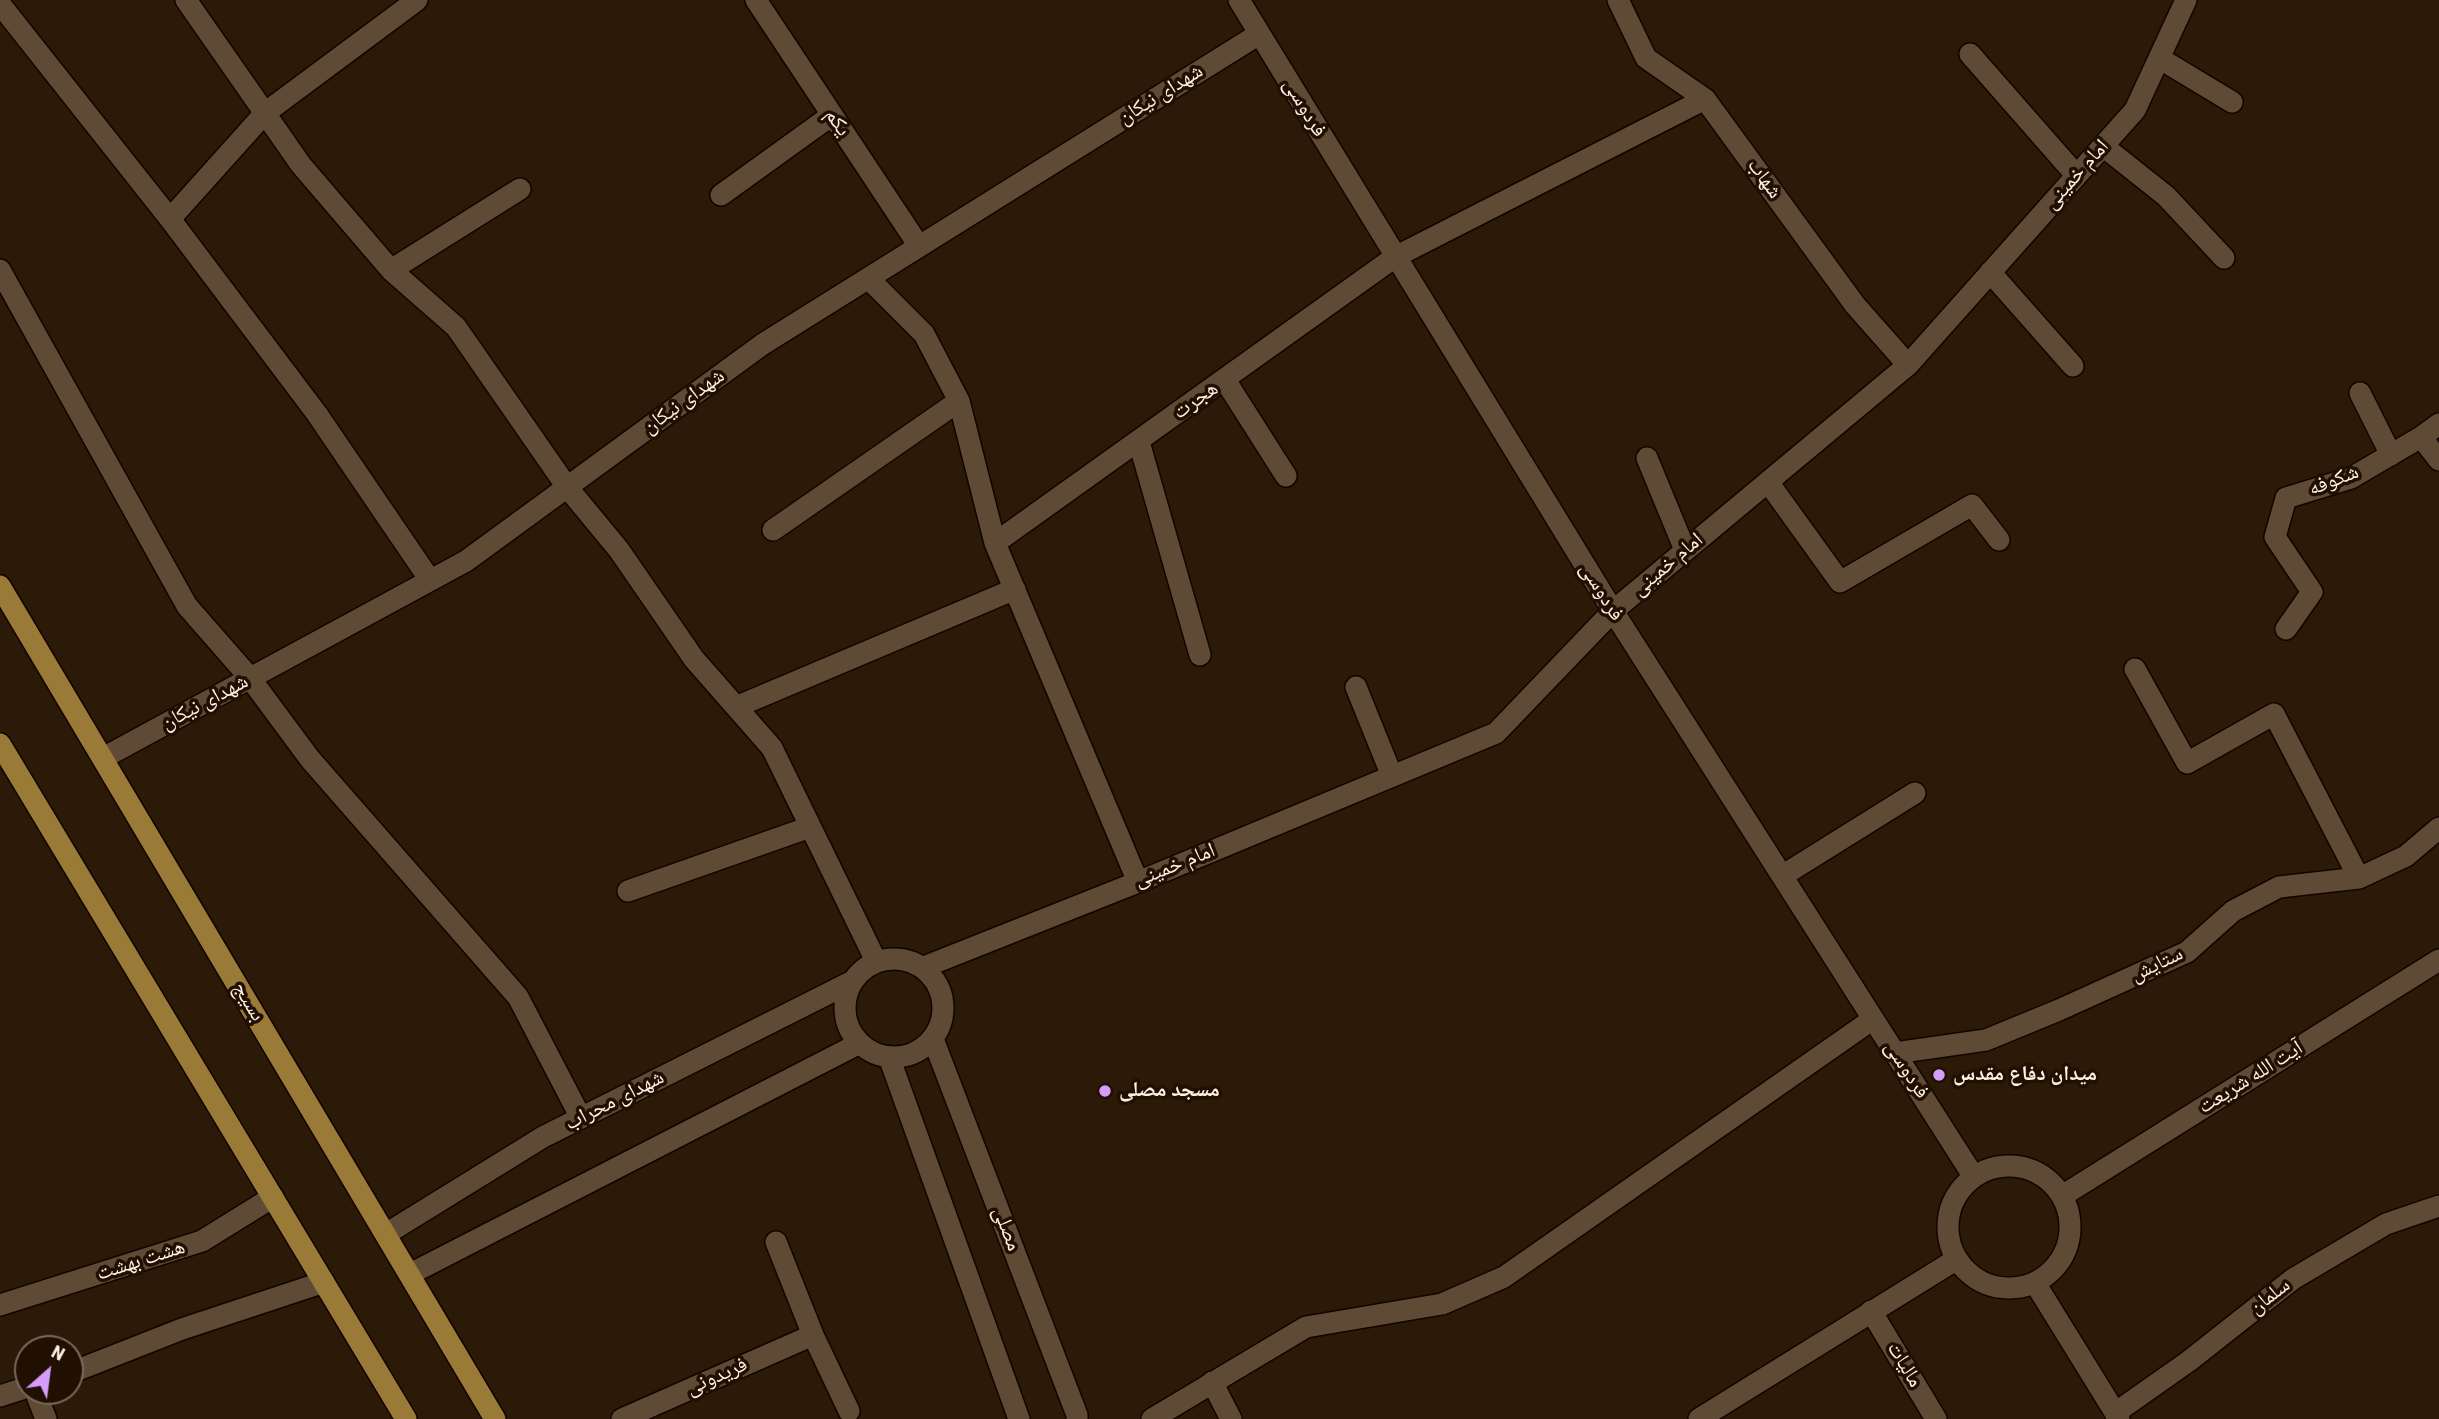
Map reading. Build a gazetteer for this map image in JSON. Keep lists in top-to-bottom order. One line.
{"streets":{"main road":["بسیج"],"street":["شهدای نیکان","فردوسی","یکم","امام خمینی","شهاب","هجرت","شکوفه","ستایش","آیت الله شریعت","شهدای محراب","مصلی","هشت بهشت","سلمان","مالیات","فریدونی"]},"crossings":[["شهدای نیکان","فردوسی"],["شهدای نیکان","یکم"],["شهدای نیکان","بسیج"],["فردوسی","امام خمینی"],["فردوسی","هجرت"],["فردوسی","ستایش"],["فردوسی","آیت الله شریعت"],["امام خمینی","شهاب"],["امام خمینی","شهدای محراب"],["امام خمینی","مصلی"],["شهاب","هجرت"],["بسیج","شهدای محراب"],["شهدای محراب","مصلی"]],"places":["میدان دفاع مقدس","مسجد مصلی"],"north":"top right"}
